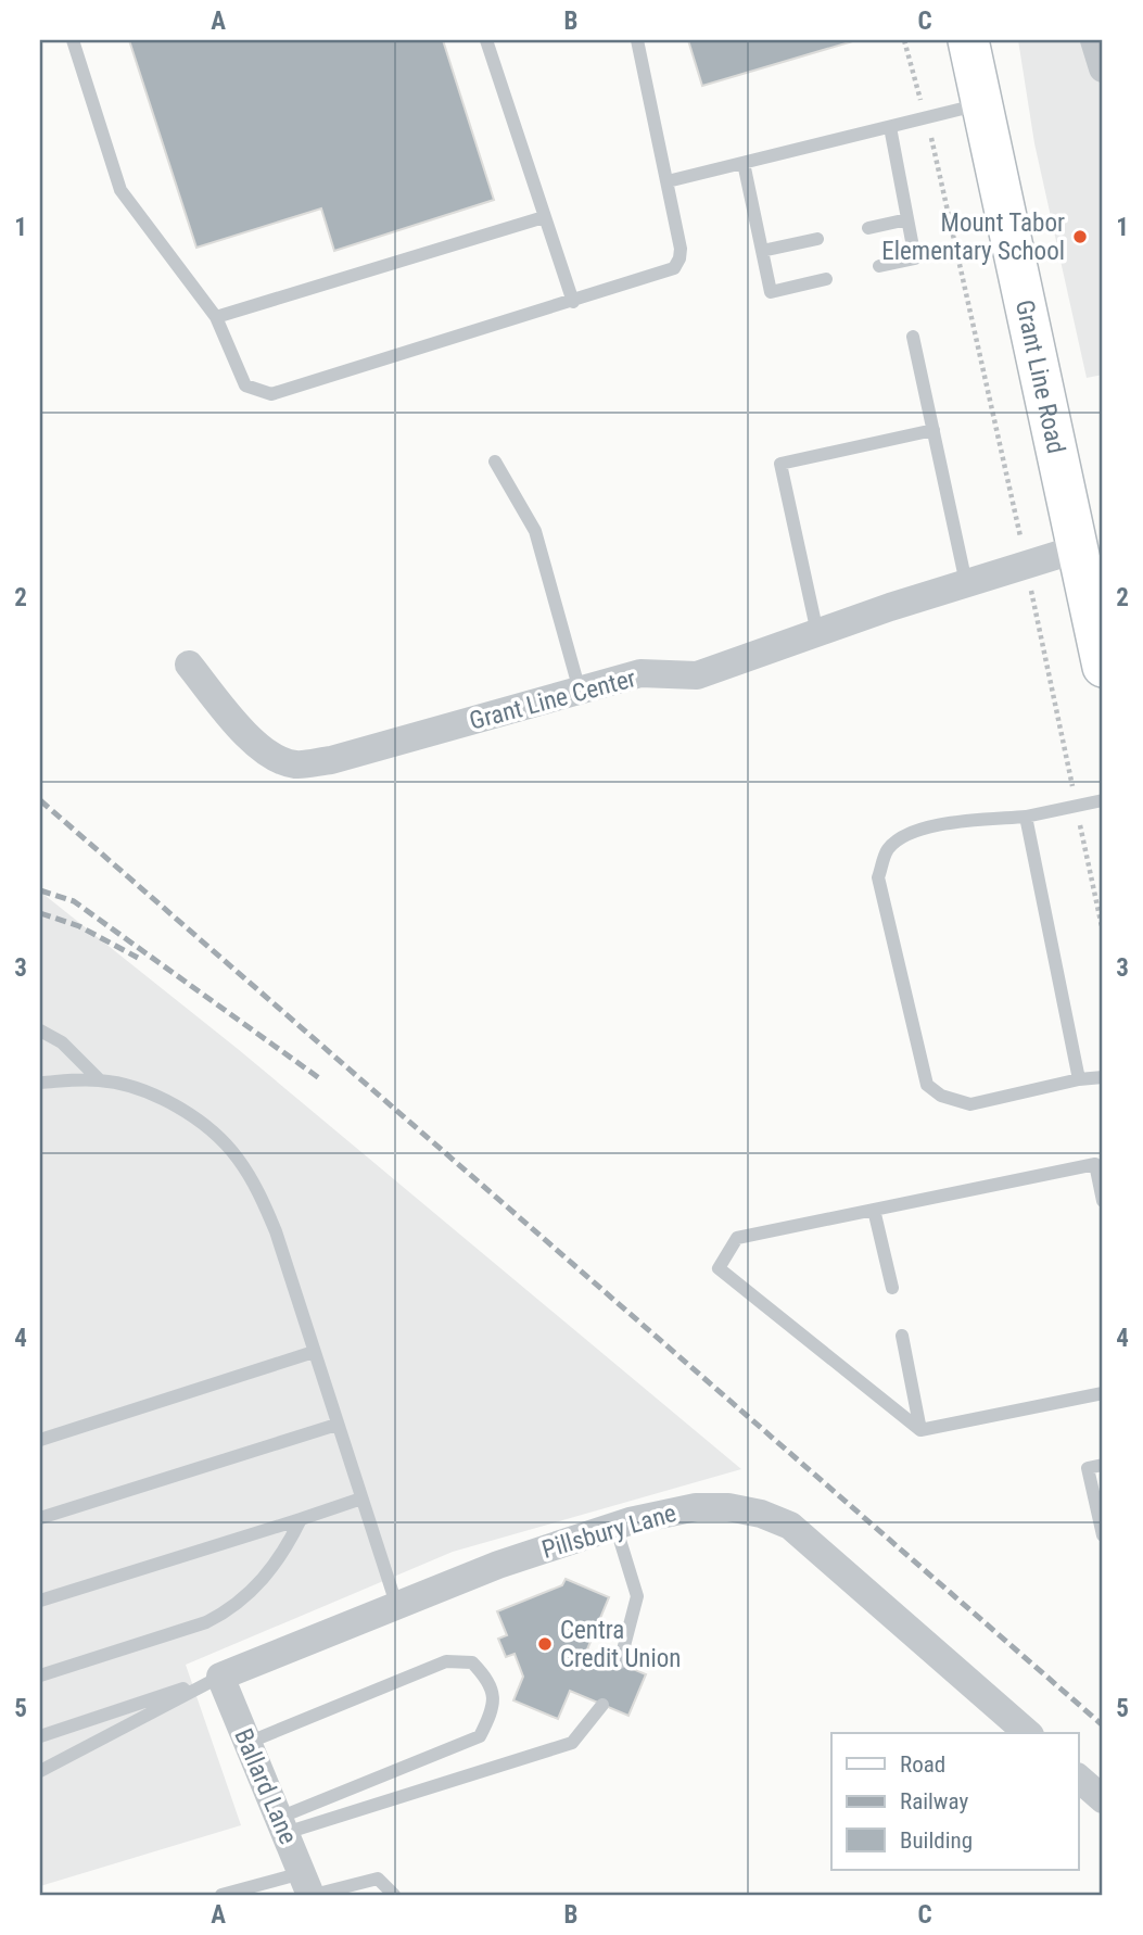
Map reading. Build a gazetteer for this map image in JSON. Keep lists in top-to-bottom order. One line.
{"streets":{"main road":["Grant Line Road"],"street":["Grant Line Center","Pillsbury Lane","Ballard Lane"]},"crossings":[["Grant Line Road","Grant Line Center"],["Pillsbury Lane","Ballard Lane"]],"places":["Mount Tabor Elementary School","Centra Credit Union"],"legend":["Road","Railway","Building"],"grid":{"columns":["A","B","C"],"rows":["1","2","3","4","5"]}}
